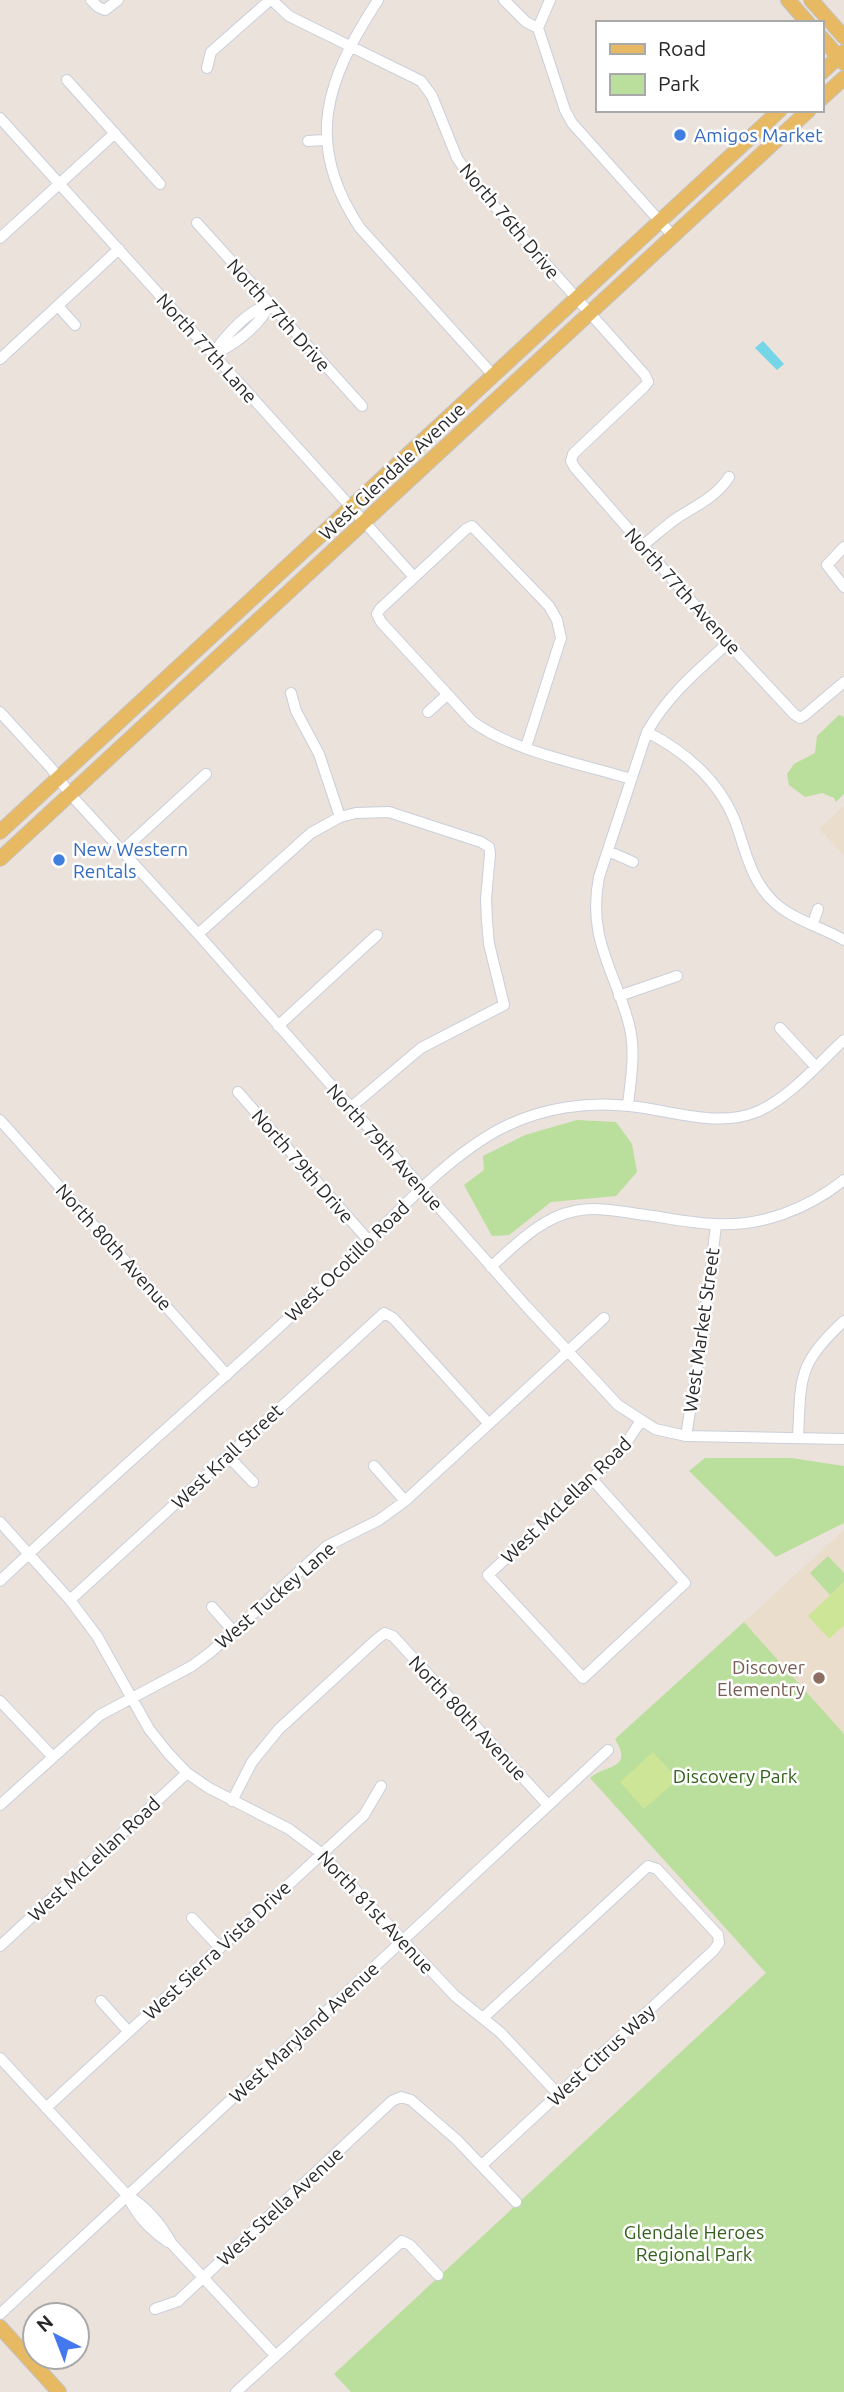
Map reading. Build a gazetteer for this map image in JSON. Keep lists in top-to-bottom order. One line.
{"streets":{"main road":["West Glendale Avenue"],"street":["North 76th Drive","North 77th Drive","North 77th Lane","North 77th Avenue","North 79th Avenue","North 79th Drive","North 80th Avenue","West Ocotillo Road","West Market Street","West Krall Street","West McLellan Road","West Tuckey Lane","North 81st Avenue","West Sierra Vista Drive","West Maryland Avenue","West Citrus Way","West Stella Avenue"]},"crossings":[["North 76th Drive","West Glendale Avenue"],["North 76th Drive","North 77th Avenue"],["North 77th Lane","West Glendale Avenue"],["West Glendale Avenue","North 79th Avenue"],["North 79th Avenue","West Ocotillo Road"],["North 79th Avenue","West Market Street"],["North 79th Avenue","West McLellan Road"],["North 79th Avenue","West Tuckey Lane"],["North 79th Drive","West Ocotillo Road"],["North 80th Avenue","West Ocotillo Road"],["North 80th Avenue","North 81st Avenue"],["North 80th Avenue","West Maryland Avenue"],["West Ocotillo Road","North 81st Avenue"],["West Krall Street","West Tuckey Lane"],["West Krall Street","North 81st Avenue"],["West McLellan Road","North 81st Avenue"],["West Tuckey Lane","North 81st Avenue"],["North 81st Avenue","West Sierra Vista Drive"],["North 81st Avenue","West Maryland Avenue"],["North 81st Avenue","West Citrus Way"],["West Citrus Way","West Stella Avenue"]],"parks":["Discovery Park","Glendale Heroes Regional Park"],"places":["Amigos Market","New Western Rentals","Discover Elementry"],"legend":["Road","Park"],"north":"top left"}
